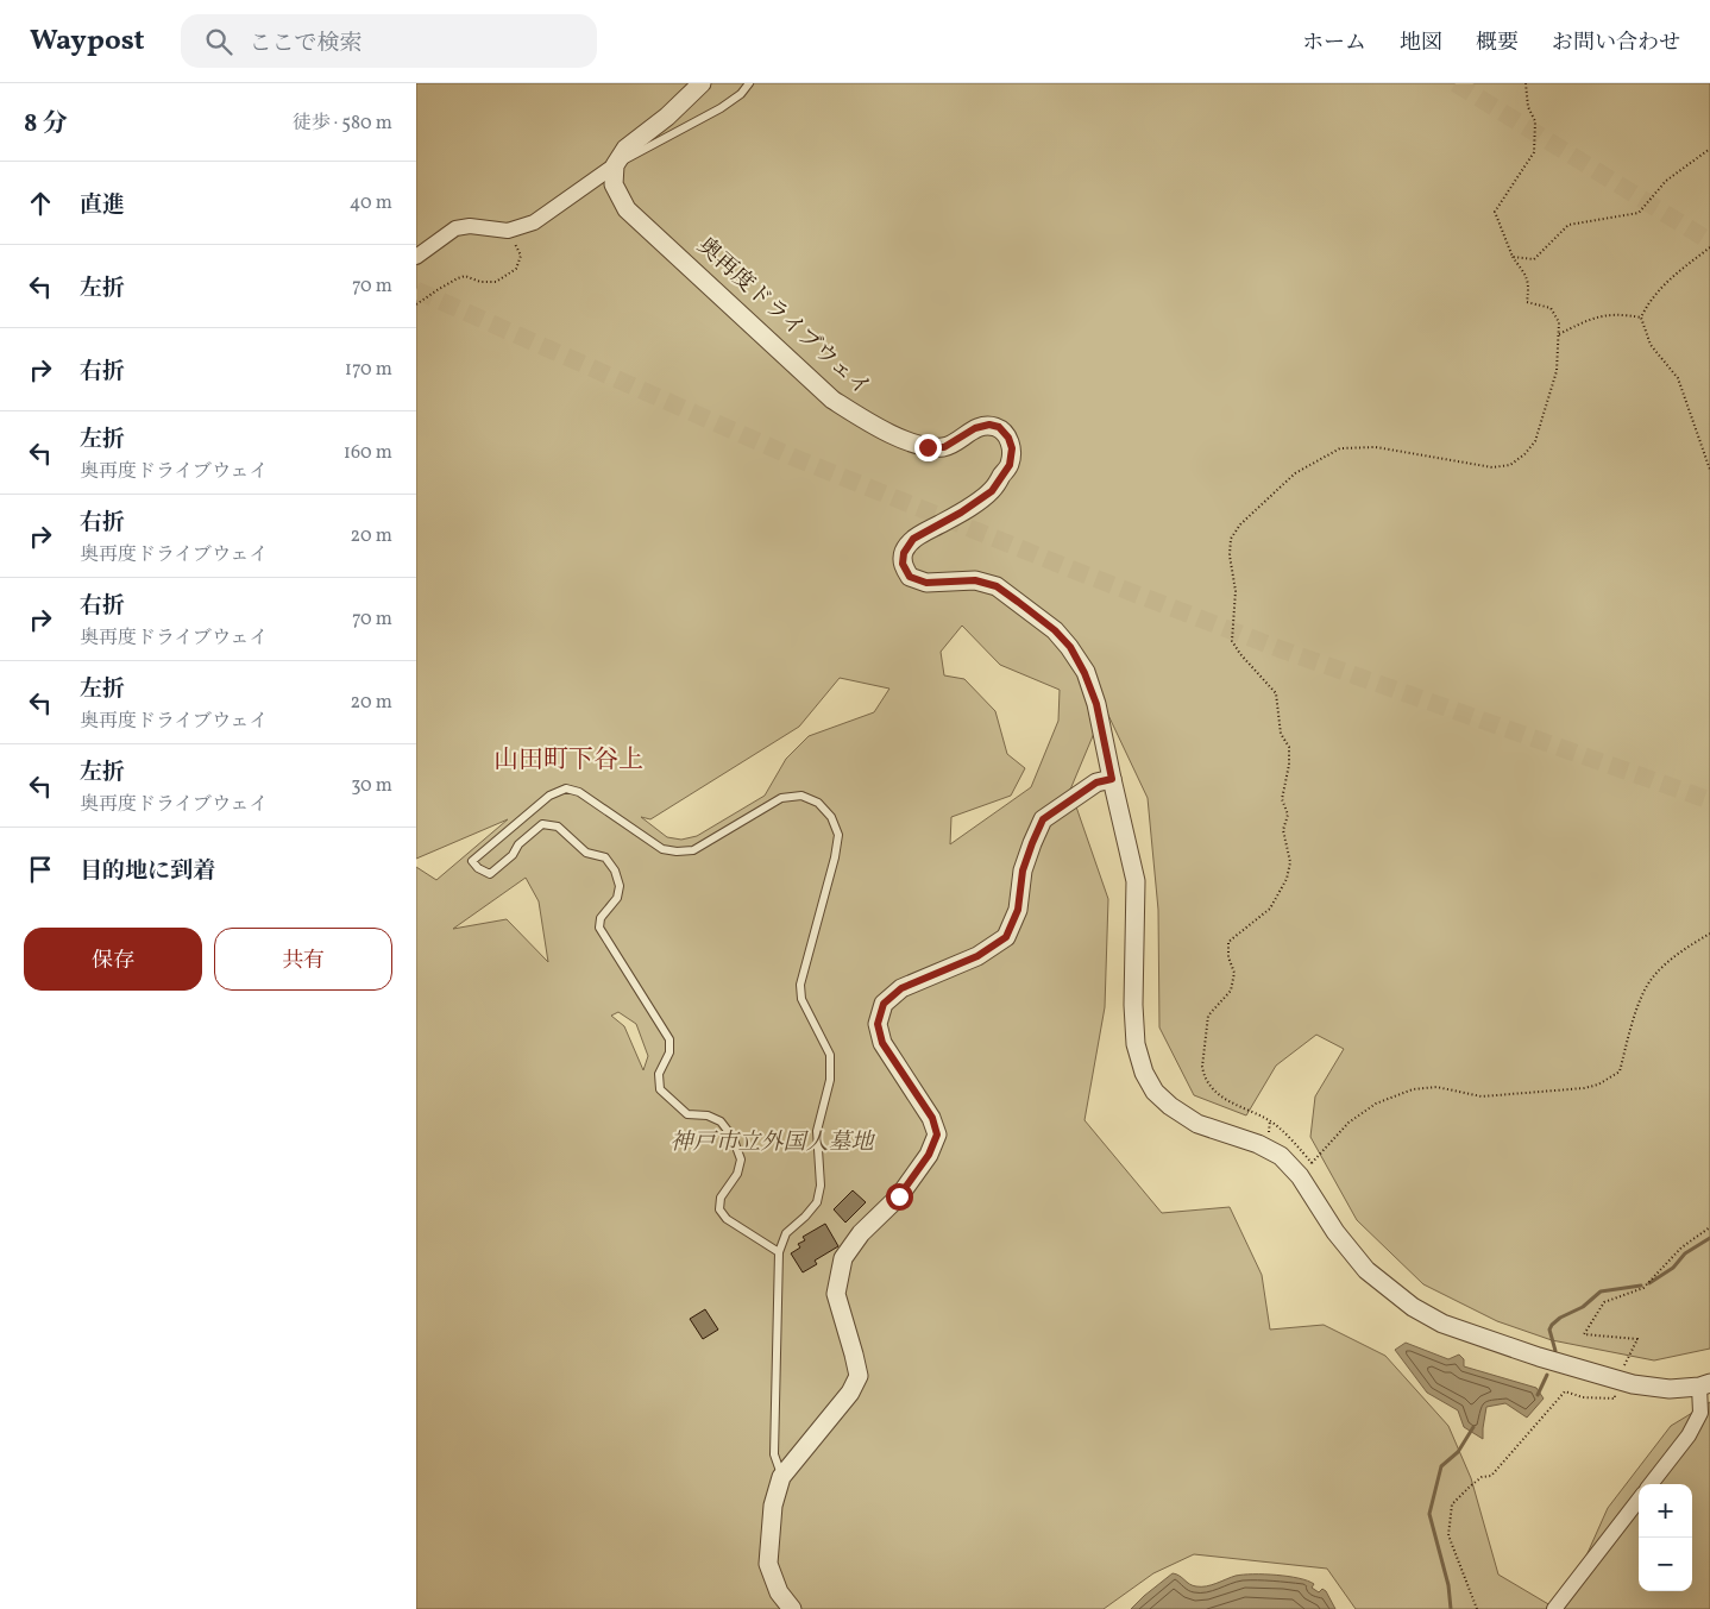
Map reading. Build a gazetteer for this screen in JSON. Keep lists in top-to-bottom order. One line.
{"streets":{"street":["奥再度ドライブウェイ"]},"districts":["山田町下谷上"],"parks":["神戸市立外国人墓地"],"page":{"header":"Waypost","search":"ここで検索","nav":["ホーム","地図","概要","お問い合わせ"],"heading":["8 分","徒歩 · 580 m"],"list":[["直進","40 m"],["左折","70 m"],["右折","170 m"],["左折","奥再度ドライブウェイ","160 m"],["右折","奥再度ドライブウェイ","20 m"],["右折","奥再度ドライブウェイ","70 m"],["左折","奥再度ドライブウェイ","20 m"],["左折","奥再度ドライブウェイ","30 m"],"目的地に到着"],"buttons":["保存","共有"],"map_buttons":["+","−"]}}
